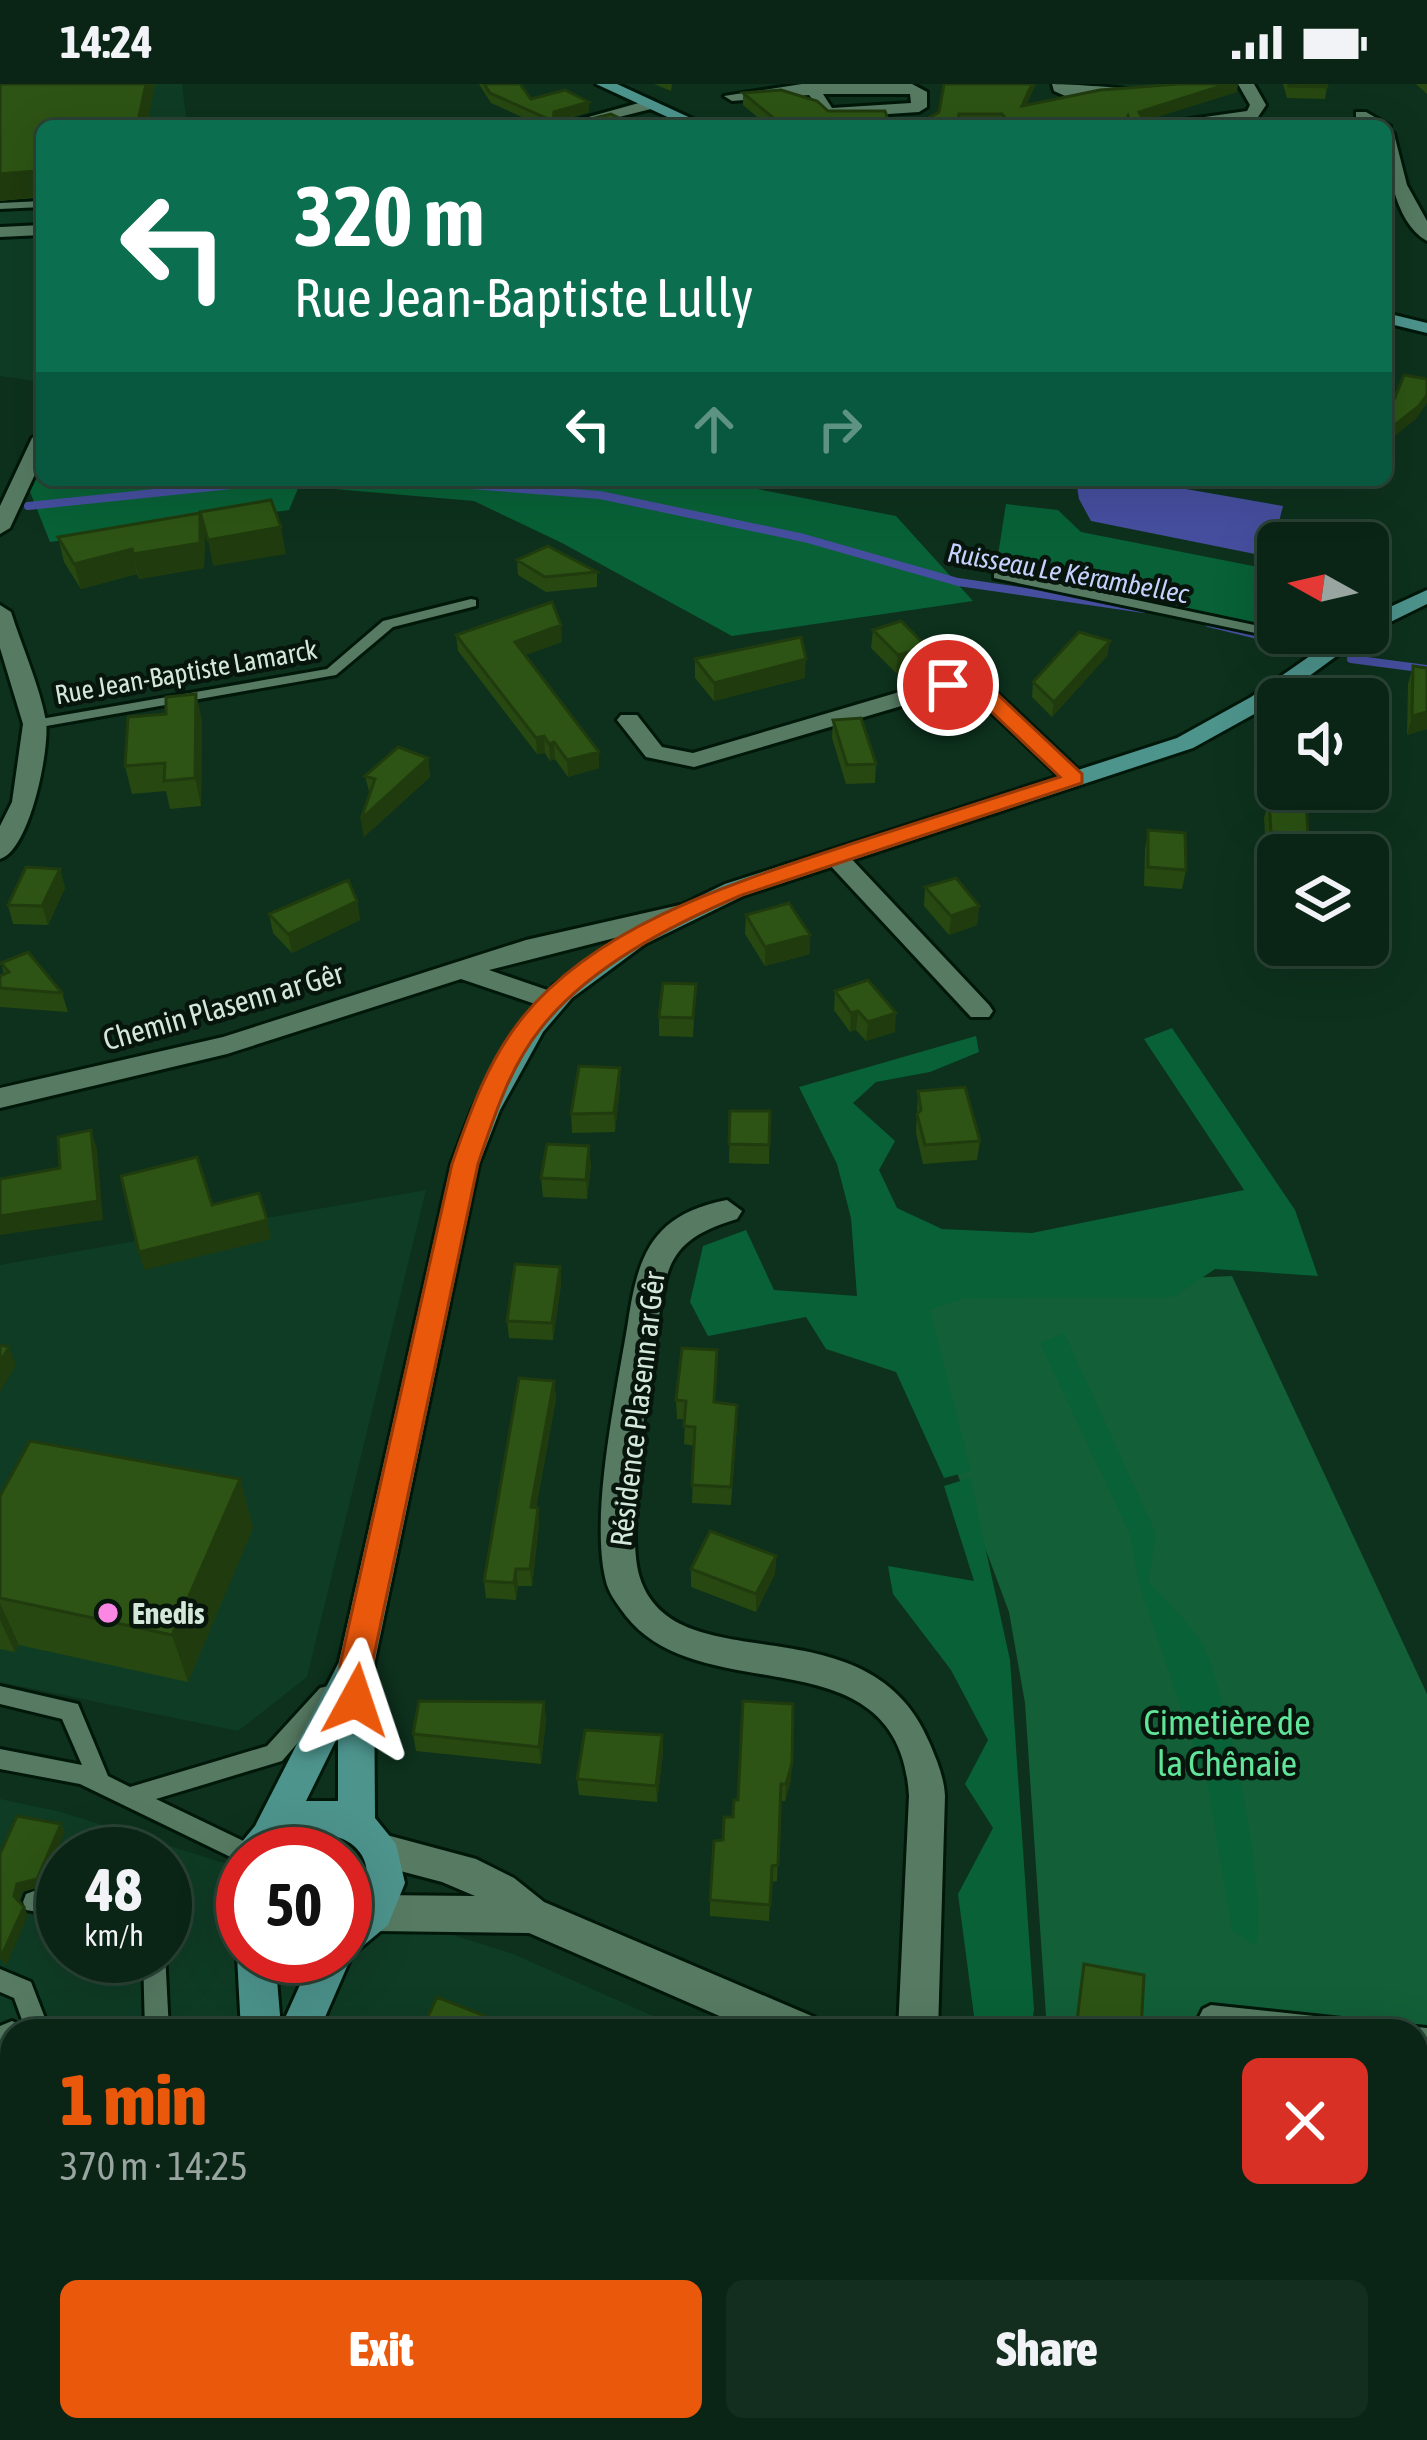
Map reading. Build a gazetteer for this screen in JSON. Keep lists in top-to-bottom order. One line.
{"streets":{"street":["Chemin Plasenn ar Gêr","Résidence Plasenn ar Gêr"],"lane":["Rue Jean-Baptiste Lamarck"]},"water":["Ruisseau Le Kérambellec"],"parks":["Cimetière de la Chênaie"],"places":["Enedis"],"north":"left","page":{"status":"14:24","turn":["320 m","Rue Jean-Baptiste Lully"],"speed":"48 km/h","limit":"50","heading":["1 min","370 m · 14:25"],"buttons":["Exit","Share"]}}
